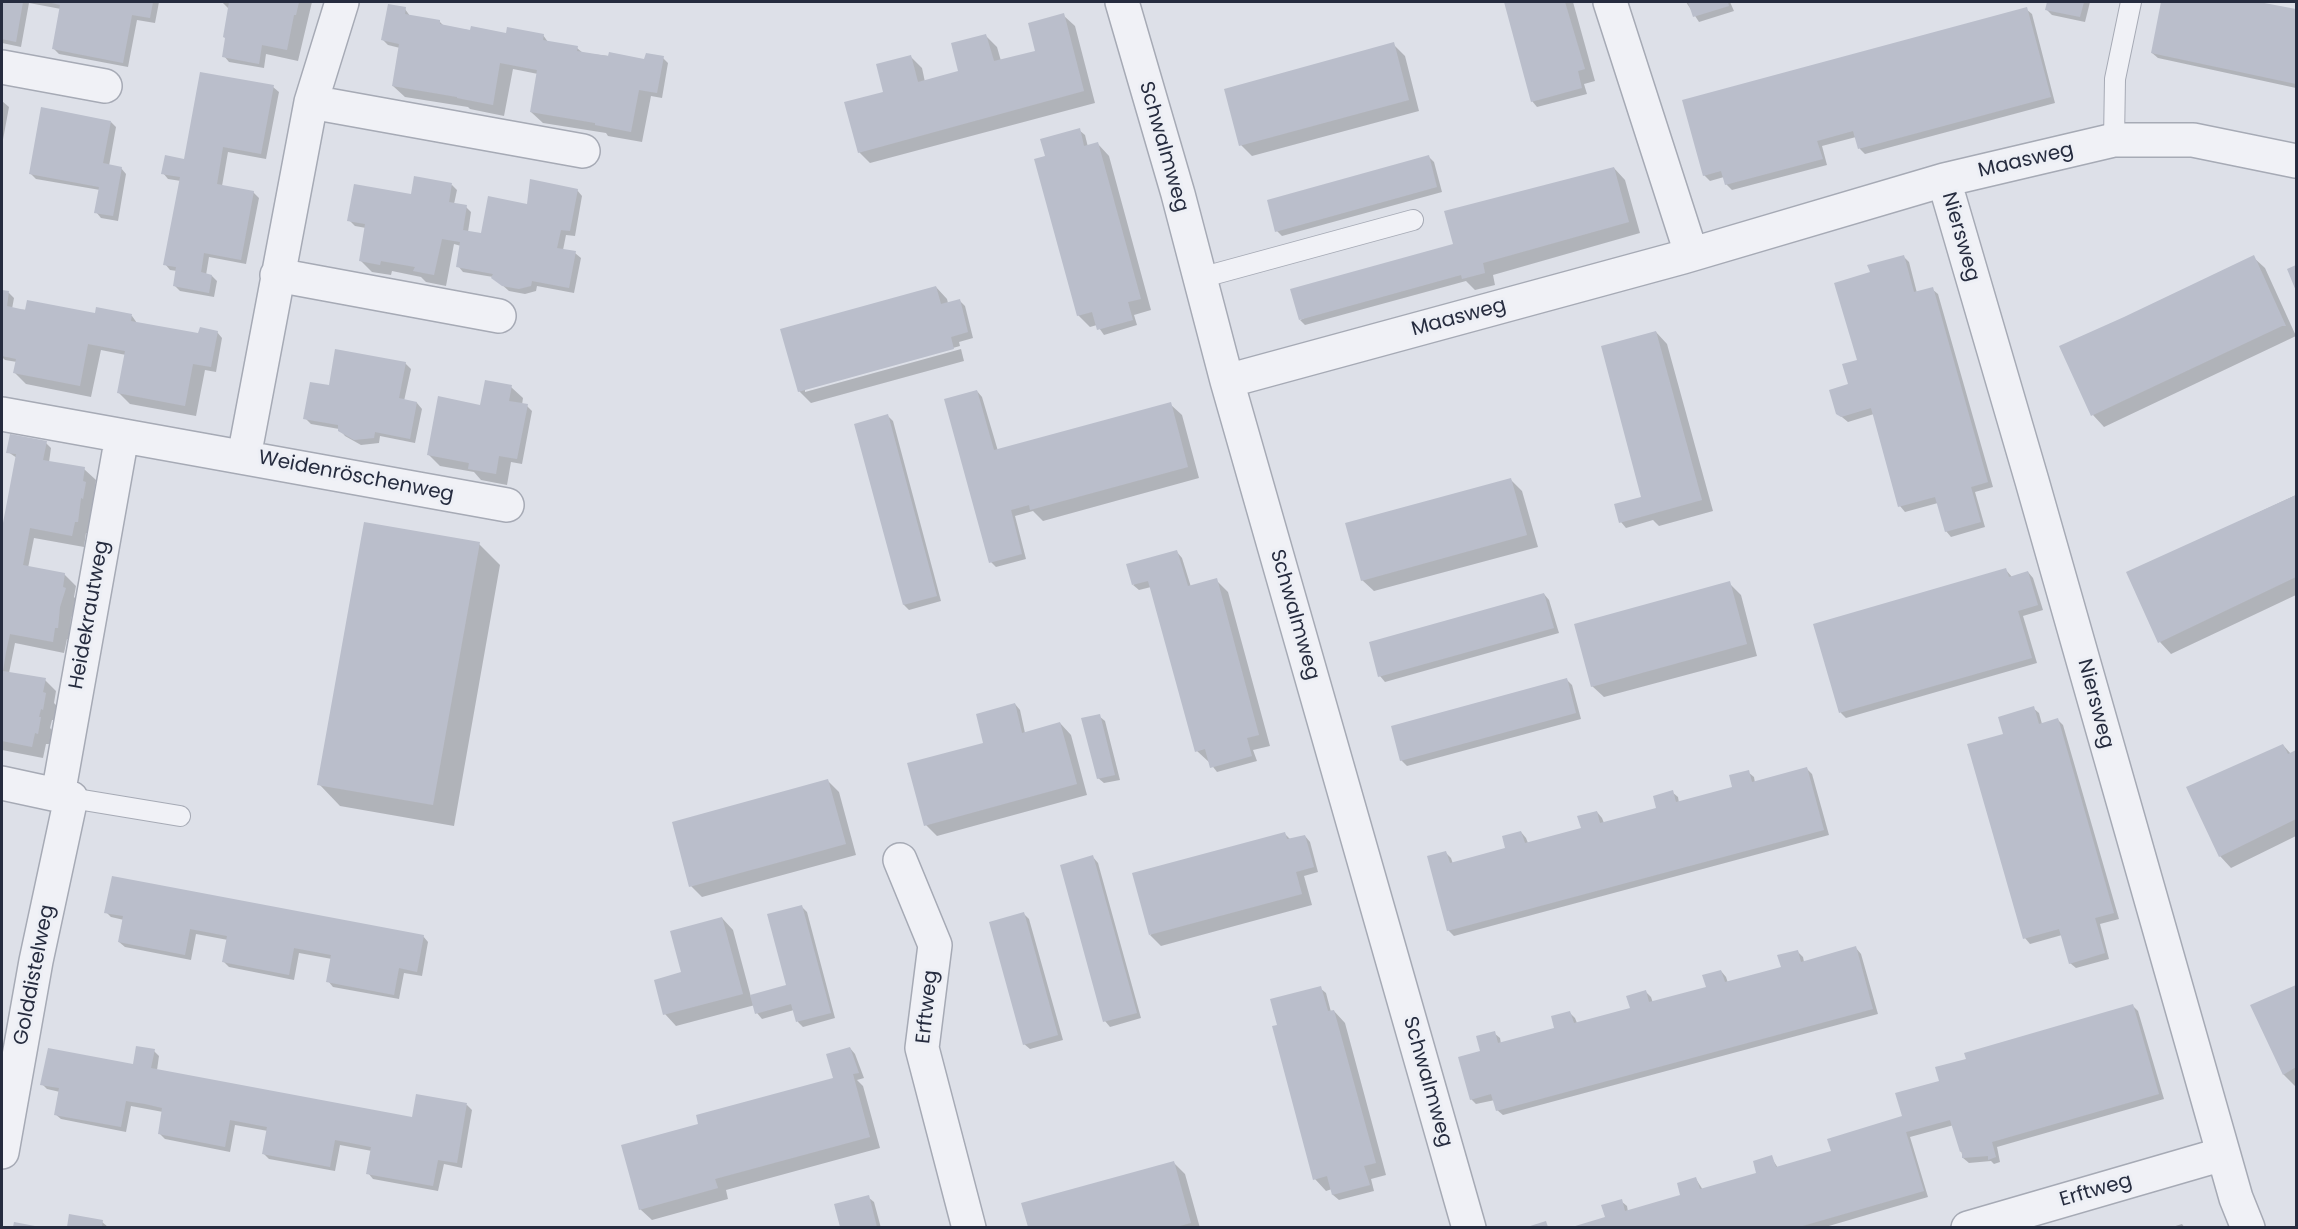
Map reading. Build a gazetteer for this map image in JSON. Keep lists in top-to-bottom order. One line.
{"streets":{"street":["Schwalmweg","Maasweg","Niersweg","Weidenröschenweg","Heidekrautweg","Golddistelweg","Erftweg"]},"crossings":[["Schwalmweg","Maasweg"],["Maasweg","Niersweg"],["Niersweg","Erftweg"],["Heidekrautweg","Golddistelweg"]]}
